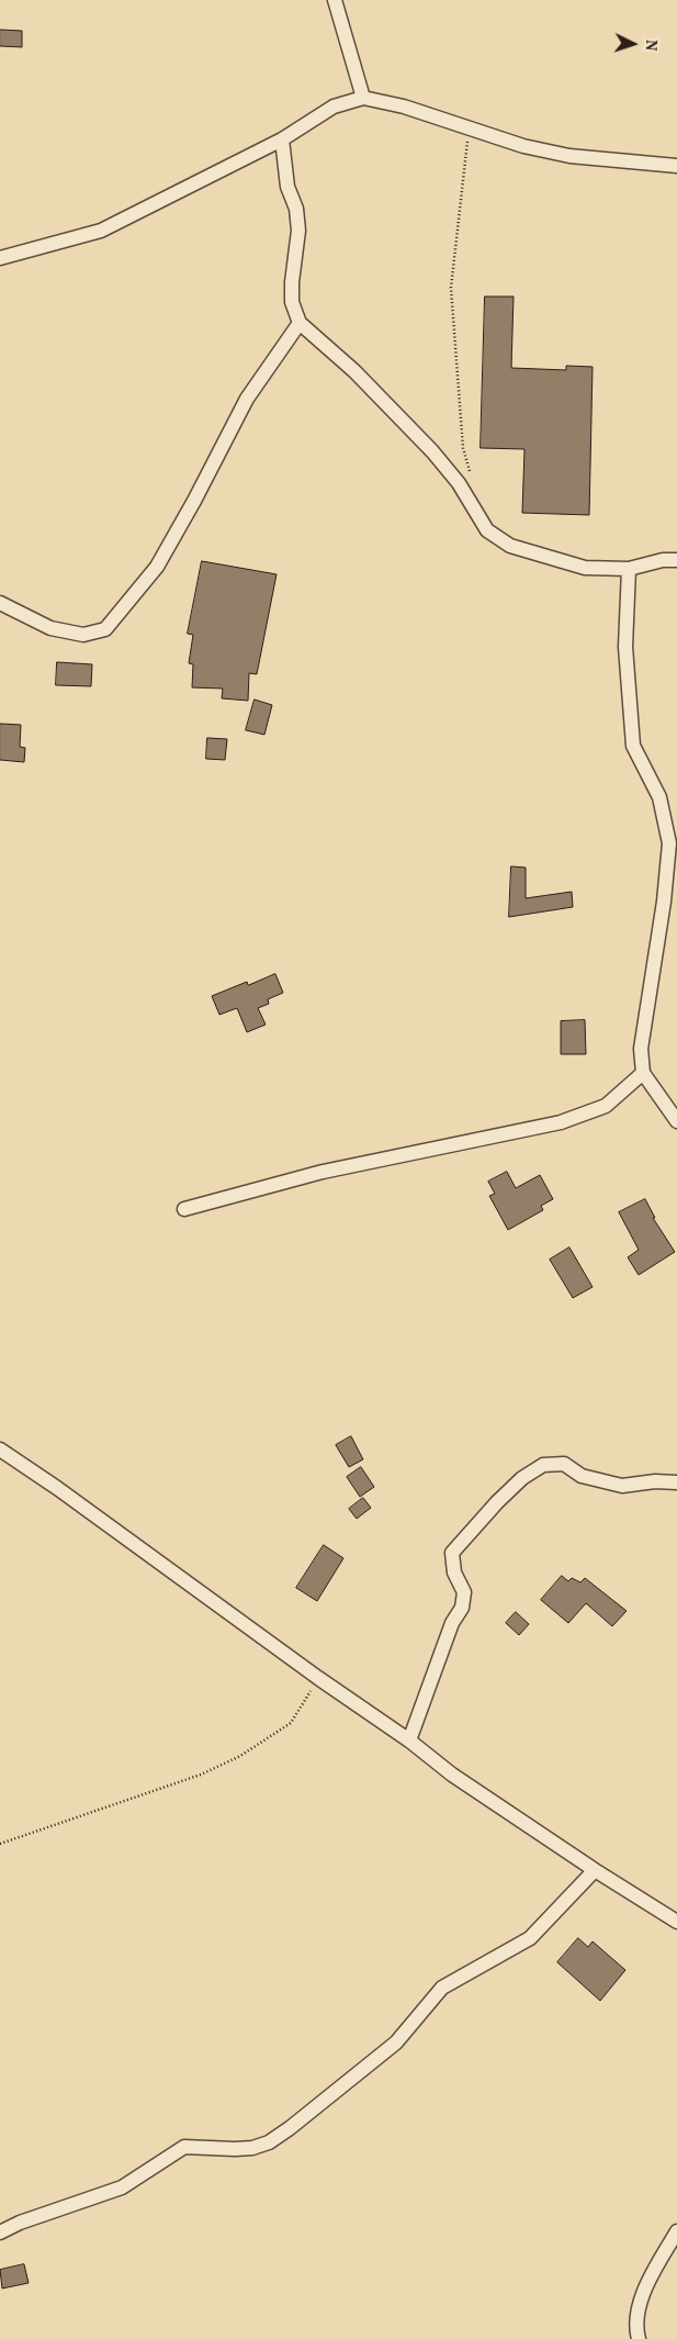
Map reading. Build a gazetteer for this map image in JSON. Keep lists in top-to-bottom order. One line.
{"north":"right"}
